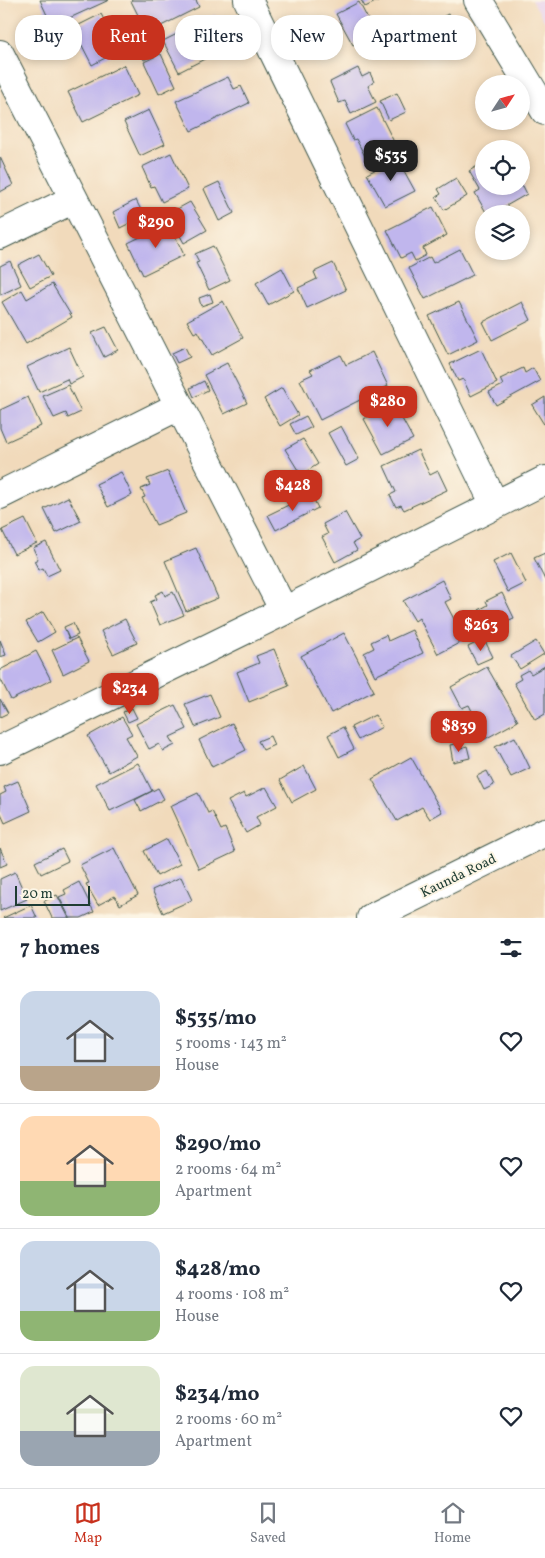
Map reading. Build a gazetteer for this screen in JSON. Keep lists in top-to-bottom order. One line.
{"streets":{"street":["Kaunda Road"]},"scale_bar":"20 m","north":"top right","page":{"chip":["Buy","Rent","Filters","New","Apartment"],"price":["$535","$290","$280","$428","$263","$234","$839"],"scale":"20 m","heading":"7 homes","list":[{"name":"$535/mo","note":"5 rooms · 143 m² · House"},{"name":"$290/mo","note":"2 rooms · 64 m² · Apartment"},{"name":"$428/mo","note":"4 rooms · 108 m² · House"},{"name":"$234/mo","note":"2 rooms · 60 m² · Apartment"}],"tabs":["Map","Saved","Home"]}}
